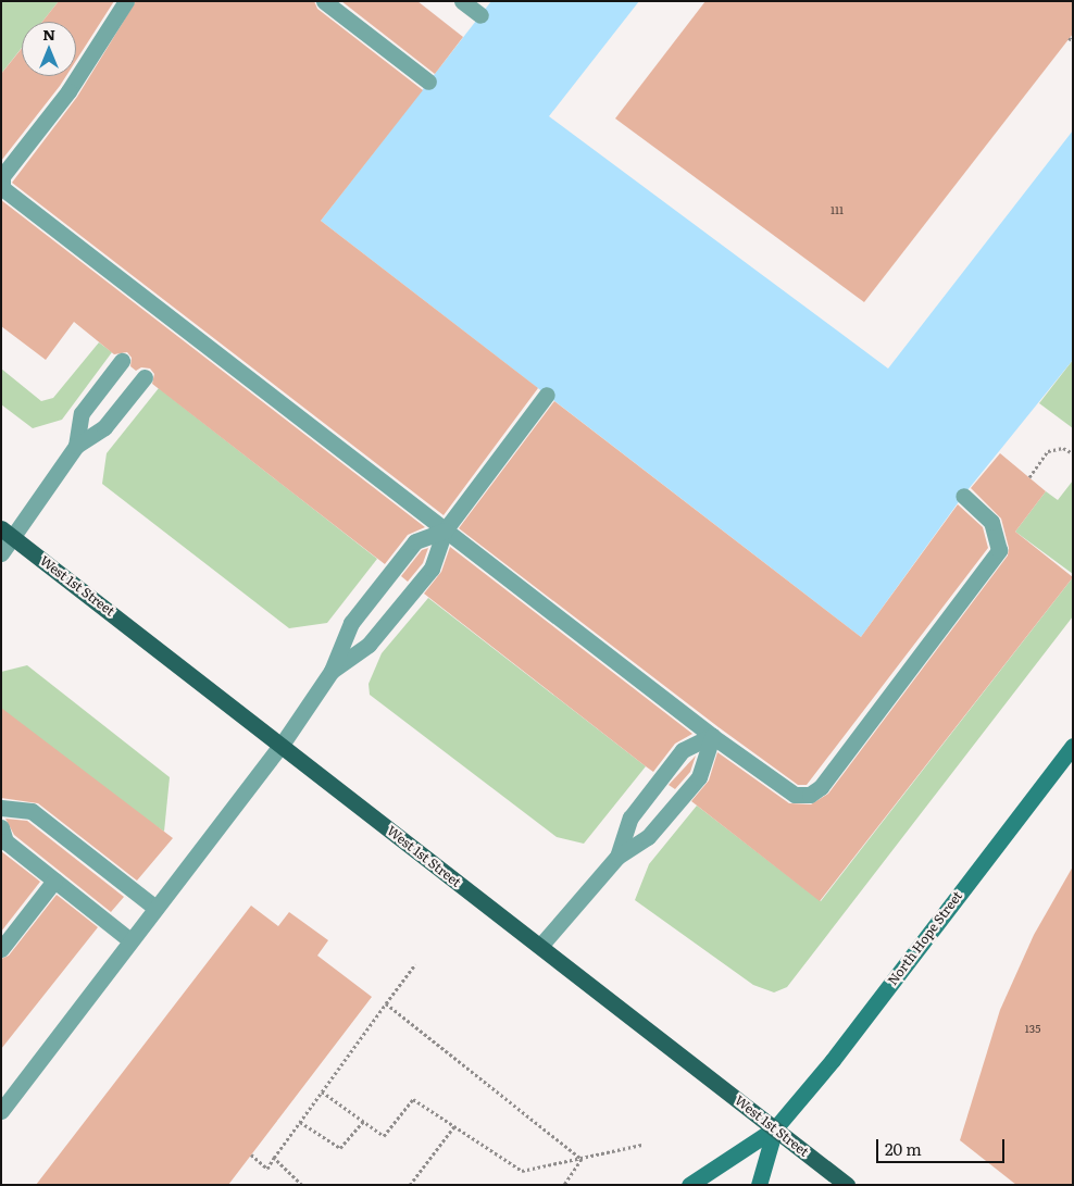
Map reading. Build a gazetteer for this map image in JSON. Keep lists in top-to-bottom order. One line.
{"streets":{"main road":["West 1st Street","North Hope Street"]},"crossings":[["West 1st Street","North Hope Street"]],"house_numbers":["111","135"],"scale_bar":"20 m","north":"top"}
